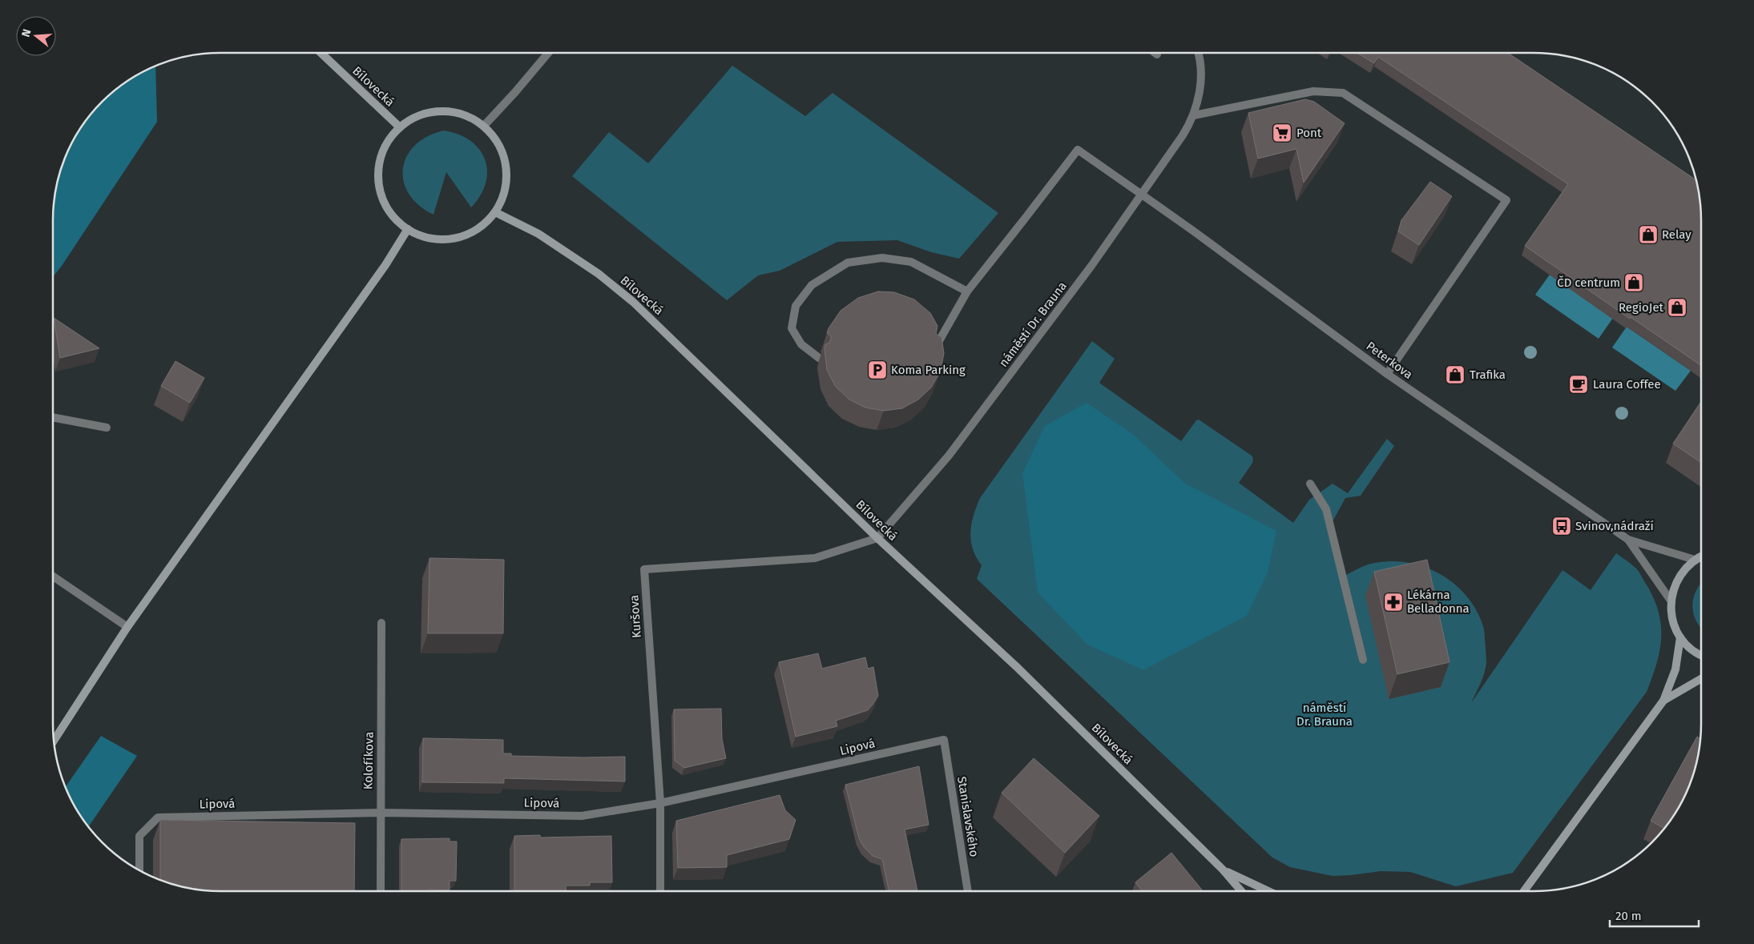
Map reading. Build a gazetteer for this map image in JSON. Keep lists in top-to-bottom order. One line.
{"streets":{"street":["Bílovecká","náměstí Dr. Brauna","Peterkova","Kuršova","Lipová","Kolofíkova","Stanislavského"]},"crossings":[["Bílovecká","náměstí Dr. Brauna"],["Bílovecká","Kuršova"],["náměstí Dr. Brauna","Peterkova"],["náměstí Dr. Brauna","Kuršova"],["Kuršova","Lipová"],["Lipová","Kolofíkova"],["Lipová","Stanislavského"]],"parks":["náměstí Dr. Brauna"],"places":{"supermarket":["Pont"],"shop":["Relay","ČD centrum","RegioJet","Trafika"],"parking":["Koma Parking"],"cafe":["Laura Coffee"],"bus stop":["Svinov,nádraží"],"pharmacy":["Lékárna Belladonna"]},"scale_bar":"20 m","north":"left"}
